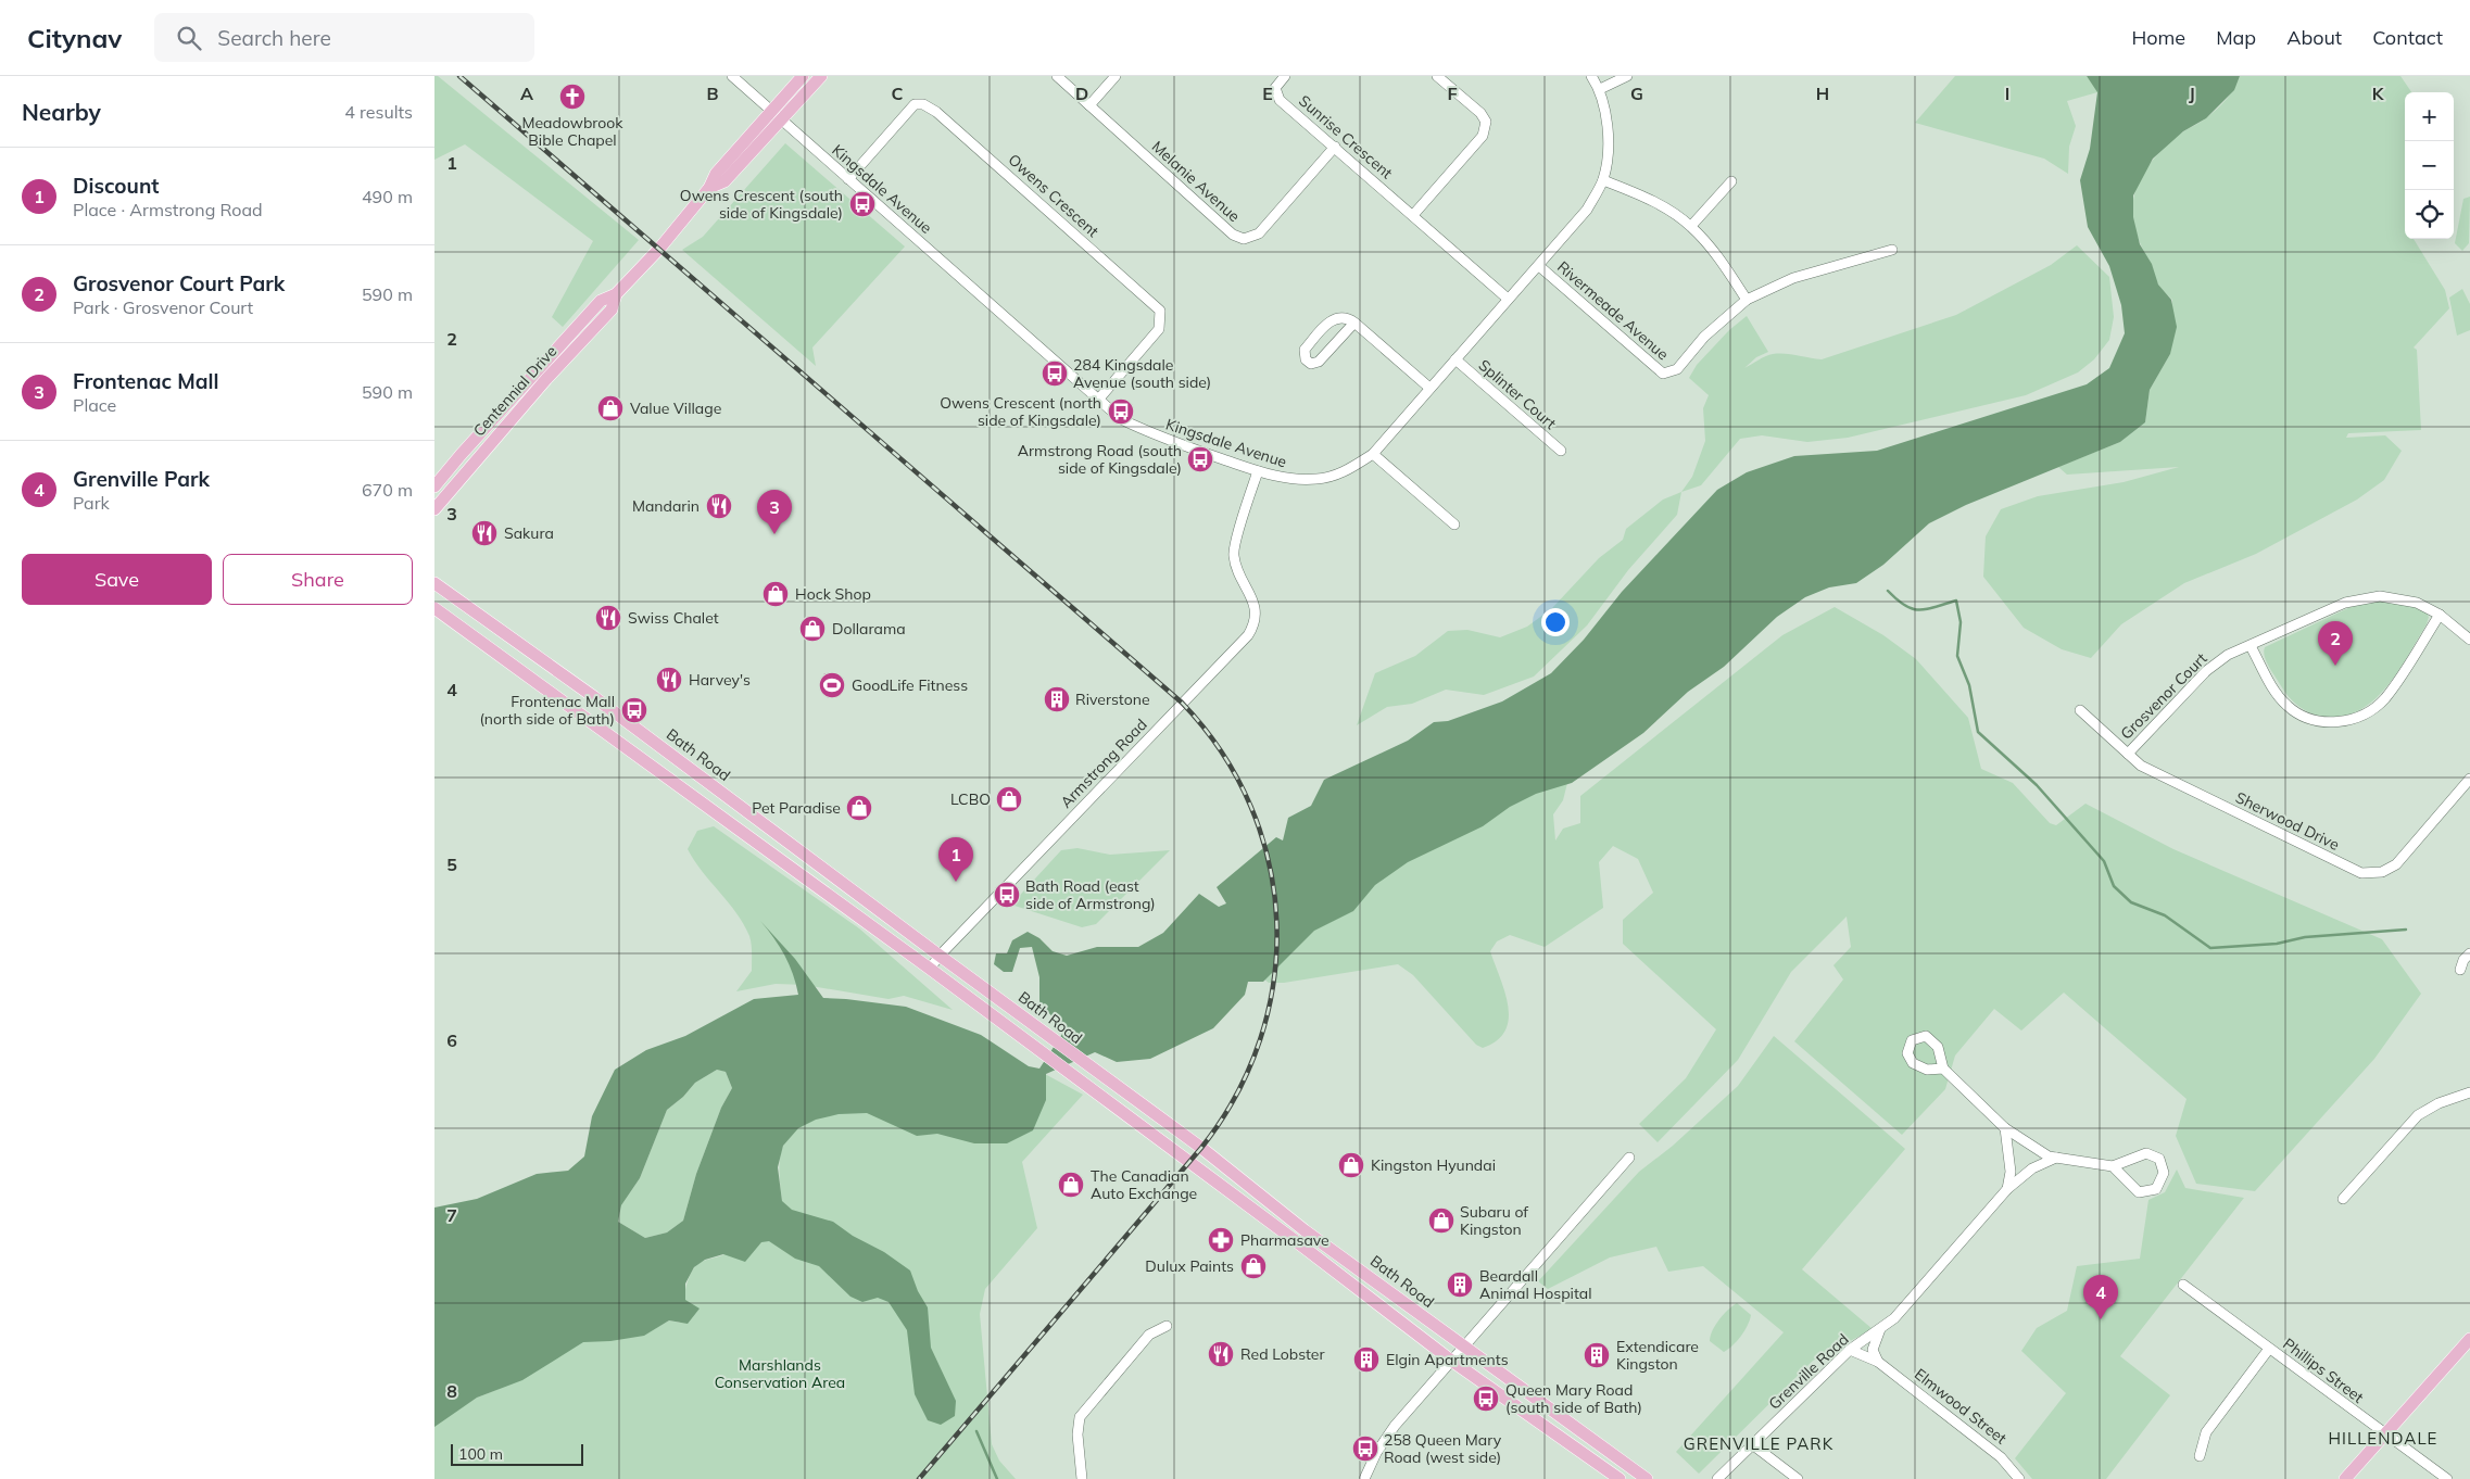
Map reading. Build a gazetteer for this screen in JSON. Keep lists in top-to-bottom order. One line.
{"streets":{"main road":["Centennial Drive","Bath Road"],"street":["Sunrise Crescent","Melanie Avenue","Kingsdale Avenue","Owens Crescent","Rivermeade Avenue","Splinter Court","Grosvenor Court","Armstrong Road","Sherwood Drive","Phillips Street","Grenville Road","Elmwood Street"]},"crossings":[["Sunrise Crescent","Melanie Avenue"],["Sunrise Crescent","Kingsdale Avenue"],["Kingsdale Avenue","Owens Crescent"],["Kingsdale Avenue","Rivermeade Avenue"],["Kingsdale Avenue","Centennial Drive"],["Kingsdale Avenue","Splinter Court"],["Kingsdale Avenue","Armstrong Road"],["Grosvenor Court","Sherwood Drive"],["Bath Road","Armstrong Road"],["Grenville Road","Elmwood Street"]],"districts":["HILLENDALE","GRENVILLE PARK"],"parks":["Marshlands Conservation Area"],"places":{"church":["Meadowbrook Bible Chapel"],"bus stop":["Owens Crescent (south side of Kingsdale)","284 Kingsdale Avenue (south side)","Owens Crescent (north side of Kingsdale)","Armstrong Road (south side of Kingsdale)","Frontenac Mall (north side of Bath)","Bath Road (east side of Armstrong)","Queen Mary Road (south side of Bath)","258 Queen Mary Road (west side)"],"shop":["Value Village","Hock Shop","Dollarama","LCBO","Pet Paradise","Kingston Hyundai","The Canadian Auto Exchange","Subaru of Kingston","Dulux Paints"],"restaurant":["Mandarin","Sakura","Swiss Chalet","Harvey's","Red Lobster"],"sports":["GoodLife Fitness"],"building":["Riverstone","Beardall Animal Hospital","Extendicare Kingston","Elgin Apartments"],"pharmacy":["Pharmasave"]},"scale_bar":"100 m","page":{"header":"Citynav","search":"Search here","nav":["Home","Map","About","Contact"],"heading":["Nearby","4 results"],"map_buttons":["+","−"],"list":[{"mark":"1","name":"Discount","note":"Place · Armstrong Road","value":"490 m"},{"mark":"2","name":"Grosvenor Court Park","note":"Park · Grosvenor Court","value":"590 m"},{"mark":"3","name":"Frontenac Mall","note":"Place","value":"590 m"},{"mark":"4","name":"Grenville Park","note":"Park","value":"670 m"}],"pins":["3","2","1","4"],"buttons":["Save","Share"],"scale":"100 m"},"grid":{"columns":["A","B","C","D","E","F","G","H","I","J","K"],"rows":["1","2","3","4","5","6","7","8"]}}
